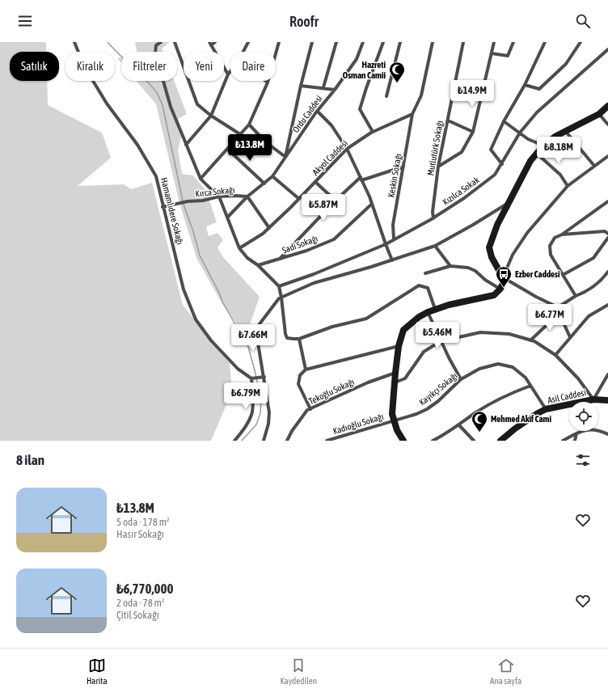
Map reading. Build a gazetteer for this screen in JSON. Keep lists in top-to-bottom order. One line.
{"streets":{"street":["Ordu Caddesi","Mutlutürk Sokağı","Akyol Caddesi","Keskin Sokağı","Kızılca Sokak","Kırca Sokağı","Hamamlıdere Sokağı","Sadi Sokağı","Kayıkçı Sokağı","Tekoğlu Sokağı","Asil Caddesi","Kadıoğlu Sokağı"]},"crossings":[["Ordu Caddesi","Kırca Sokağı"],["Mutlutürk Sokağı","Kızılca Sokak"],["Akyol Caddesi","Keskin Sokağı"],["Akyol Caddesi","Kırca Sokağı"],["Keskin Sokağı","Kızılca Sokak"],["Kırca Sokağı","Hamamlıdere Sokağı"],["Kayıkçı Sokağı","Asil Caddesi"],["Kayıkçı Sokağı","Kadıoğlu Sokağı"]],"places":{"mosque":["Hazreti Osman Camii","Mehmed Akif Cami"],"bus stop":["Ezber Caddesi"]},"page":{"header":"Roofr","chip":["Satılık","Kiralık","Filtreler","Yeni","Daire"],"price":["₺14.9M","₺13.8M","₺8.18M","₺5.87M","₺6.77M","₺5.46M","₺7.66M","₺6.79M"],"heading":"8 ilan","list":[{"name":"₺13.8M","note":"5 oda · 178 m² · Hasır Sokağı"},{"name":"₺6,770,000","note":"2 oda · 78 m² · Çitil Sokağı"}],"tabs":["Harita","Kaydedilen","Ana sayfa"]}}
